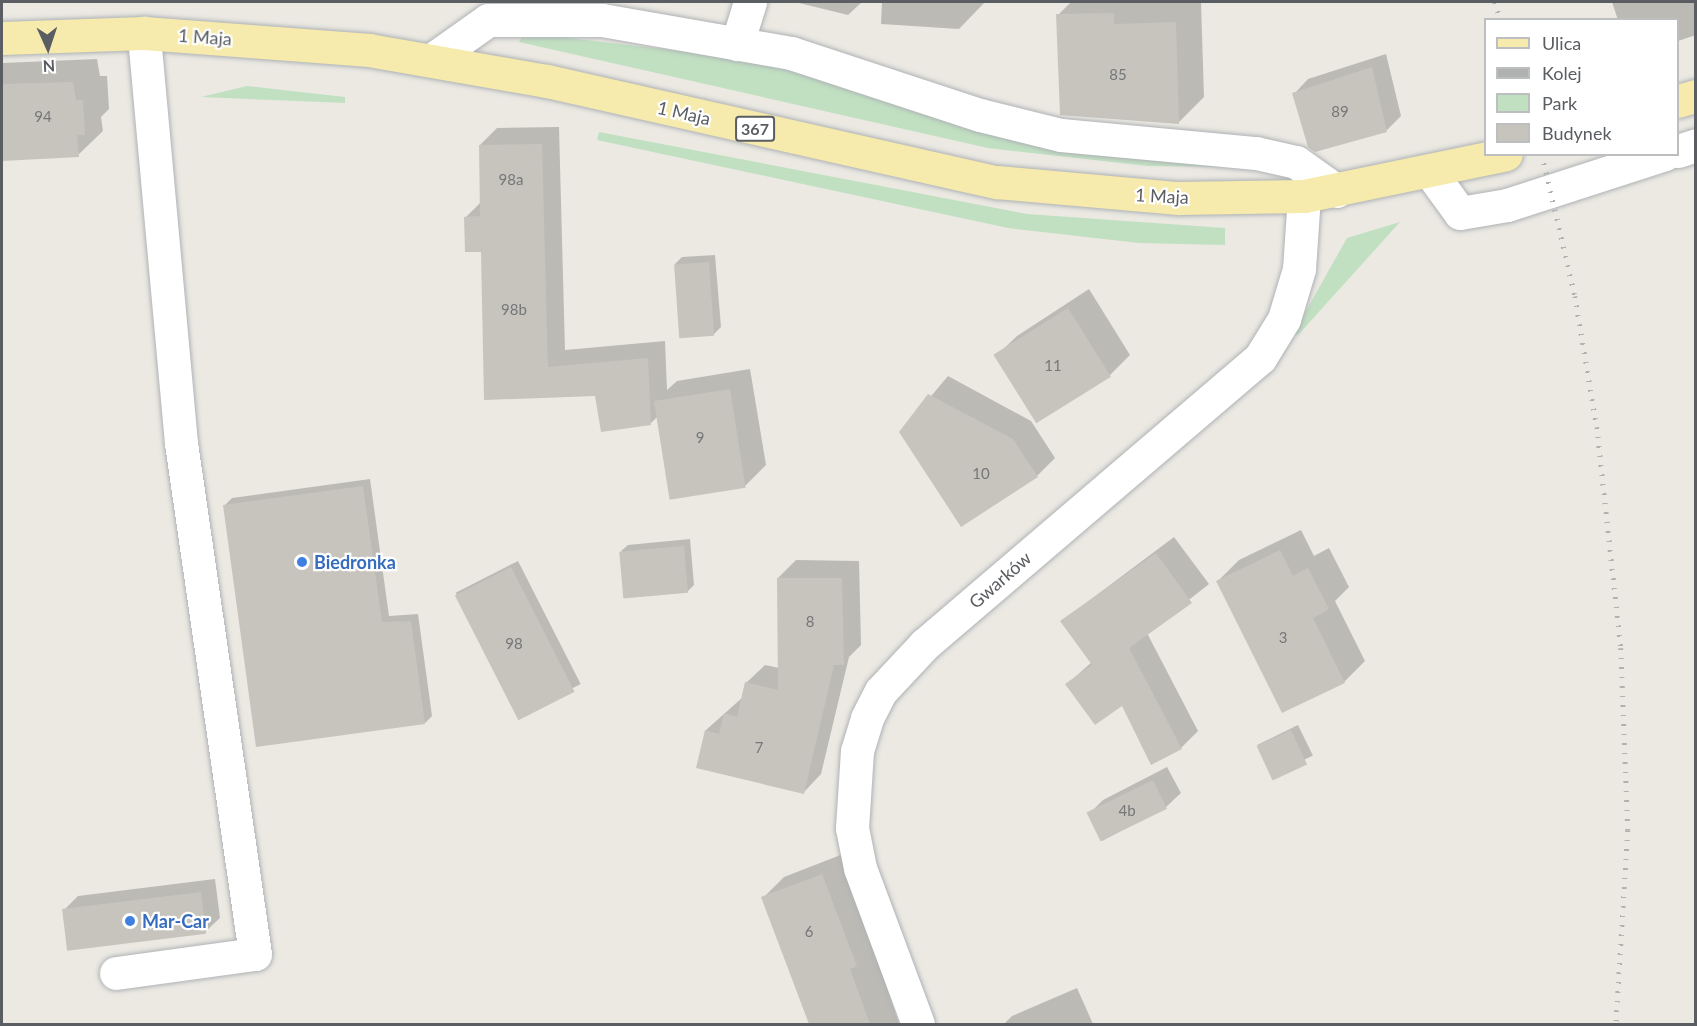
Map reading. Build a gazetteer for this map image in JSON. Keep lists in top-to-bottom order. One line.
{"streets":{"main road":["1 Maja","367"],"street":["Gwarków"]},"crossings":[["1 Maja","Gwarków"]],"places":["Biedronka","Mar-Car"],"house_numbers":["85","89","94","98a","98b","11","9","10","8","3","98","7","4b","6"],"legend":["Ulica","Kolej","Park","Budynek"],"north":"bottom"}
